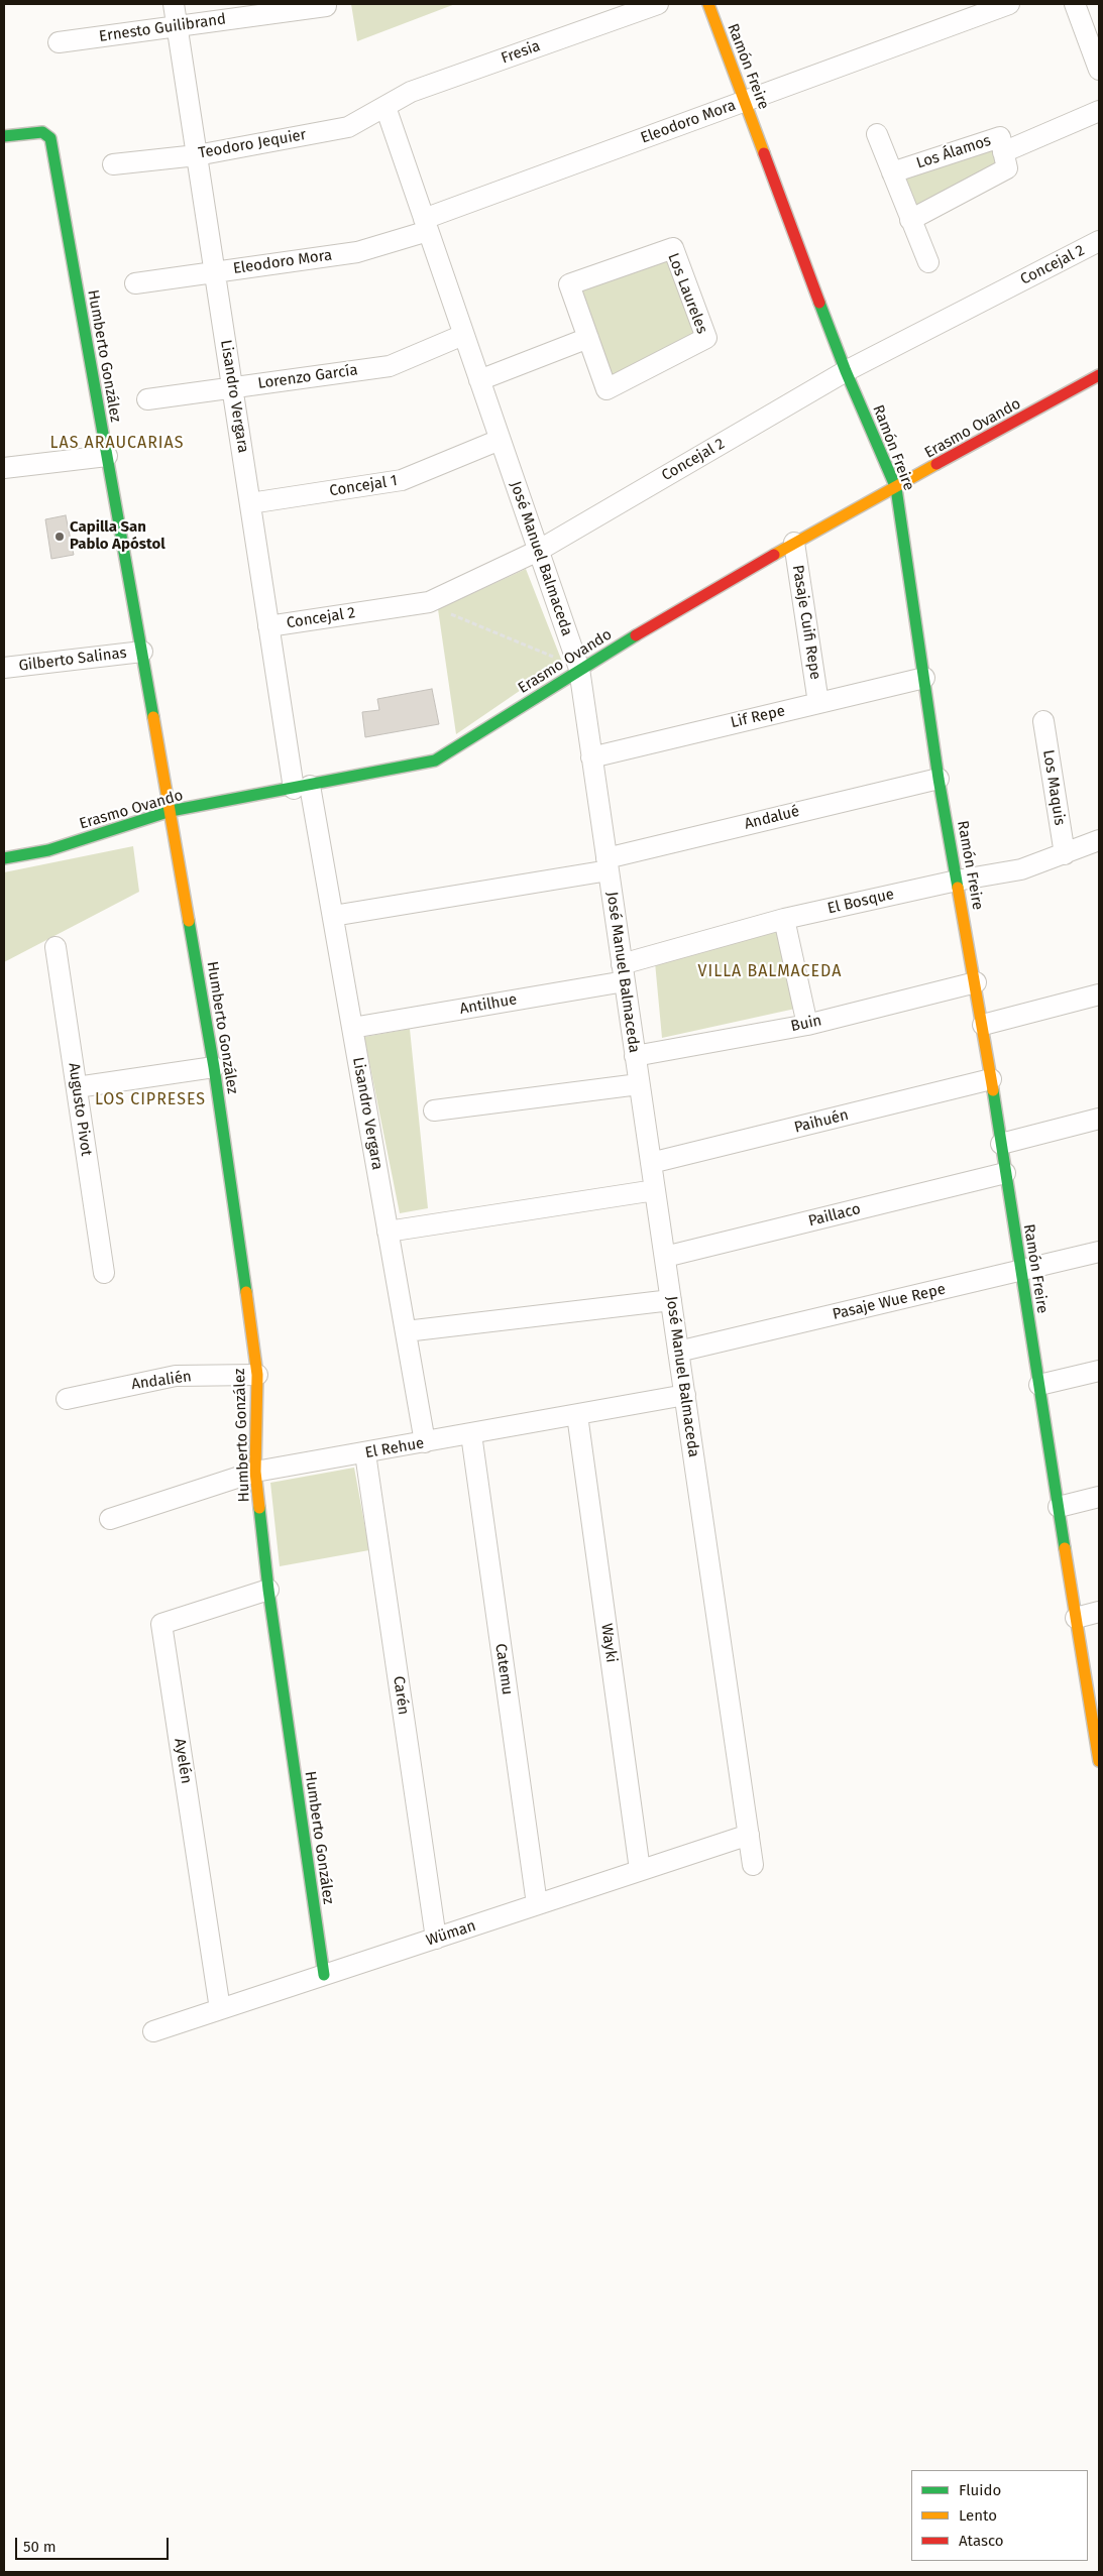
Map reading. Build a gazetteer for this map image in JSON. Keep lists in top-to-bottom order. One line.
{"streets":{"street":["Ernesto Guilibrand","Fresia","Ramón Freire","Eleodoro Mora","Teodoro Jequier","Los Álamos","Concejal 2","Los Laureles","Humberto González","Lorenzo García","Lisandro Vergara","Erasmo Ovando","Concejal 1","José Manuel Balmaceda","Pasaje Cuifi Repe","Gilberto Salinas","Lif Repe","Los Maquis","Andalué","El Bosque","Antilhue","Buin","Augusto Pivot","Paihuén","Paillaco","Pasaje Wue Repe","Andalién","El Rehue","Wayki","Catemu","Carén","Ayelén","Wüman"]},"crossings":[["Ernesto Guilibrand","Lisandro Vergara"],["Fresia","Teodoro Jequier"],["Fresia","José Manuel Balmaceda"],["Ramón Freire","Eleodoro Mora"],["Ramón Freire","Concejal 2"],["Ramón Freire","Erasmo Ovando"],["Ramón Freire","Lif Repe"],["Ramón Freire","Andalué"],["Ramón Freire","El Bosque"],["Ramón Freire","Buin"],["Ramón Freire","Paihuén"],["Ramón Freire","Paillaco"],["Ramón Freire","Pasaje Wue Repe"],["Eleodoro Mora","Lisandro Vergara"],["Eleodoro Mora","José Manuel Balmaceda"],["Teodoro Jequier","Lisandro Vergara"],["Teodoro Jequier","José Manuel Balmaceda"],["Concejal 2","Lisandro Vergara"],["Concejal 2","José Manuel Balmaceda"],["Humberto González","Erasmo Ovando"],["Humberto González","Gilberto Salinas"],["Humberto González","Andalién"],["Humberto González","El Rehue"],["Humberto González","Ayelén"],["Humberto González","Wüman"],["Lorenzo García","Lisandro Vergara"],["Lorenzo García","José Manuel Balmaceda"],["Lisandro Vergara","Erasmo Ovando"],["Lisandro Vergara","Concejal 1"],["Lisandro Vergara","Andalué"],["Lisandro Vergara","Antilhue"],["Lisandro Vergara","El Rehue"],["Erasmo Ovando","José Manuel Balmaceda"],["Erasmo Ovando","Pasaje Cuifi Repe"],["Concejal 1","José Manuel Balmaceda"],["José Manuel Balmaceda","Lif Repe"],["José Manuel Balmaceda","Andalué"],["José Manuel Balmaceda","El Bosque"],["José Manuel Balmaceda","Antilhue"],["José Manuel Balmaceda","Buin"],["José Manuel Balmaceda","Paihuén"],["José Manuel Balmaceda","Paillaco"],["José Manuel Balmaceda","Pasaje Wue Repe"],["José Manuel Balmaceda","El Rehue"],["José Manuel Balmaceda","Wüman"],["Pasaje Cuifi Repe","Lif Repe"],["Los Maquis","El Bosque"],["El Bosque","Antilhue"],["El Rehue","Wayki"],["El Rehue","Catemu"],["El Rehue","Carén"],["Wayki","Wüman"],["Catemu","Wüman"],["Carén","Wüman"],["Ayelén","Wüman"]],"districts":["LAS ARAUCARIAS","VILLA BALMACEDA","LOS CIPRESES"],"places":["Capilla San Pablo Apóstol"],"legend":["Fluido","Lento","Atasco"],"scale_bar":"50 m"}
